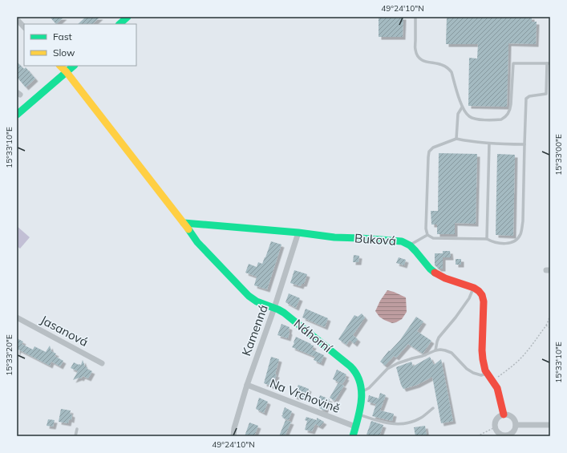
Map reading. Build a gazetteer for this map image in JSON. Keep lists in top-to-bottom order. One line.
{"streets":{"street":["Buková","Kamenná","Jasanová","Náhorní","Na Vrchovině"]},"crossings":[["Buková","Kamenná"],["Buková","Náhorní"],["Kamenná","Náhorní"],["Kamenná","Na Vrchovině"]],"legend":["Fast","Slow"],"coordinates":["49°24'10\"N","15°33'10\"E","15°33'00\"E","15°33'20\"E"]}
